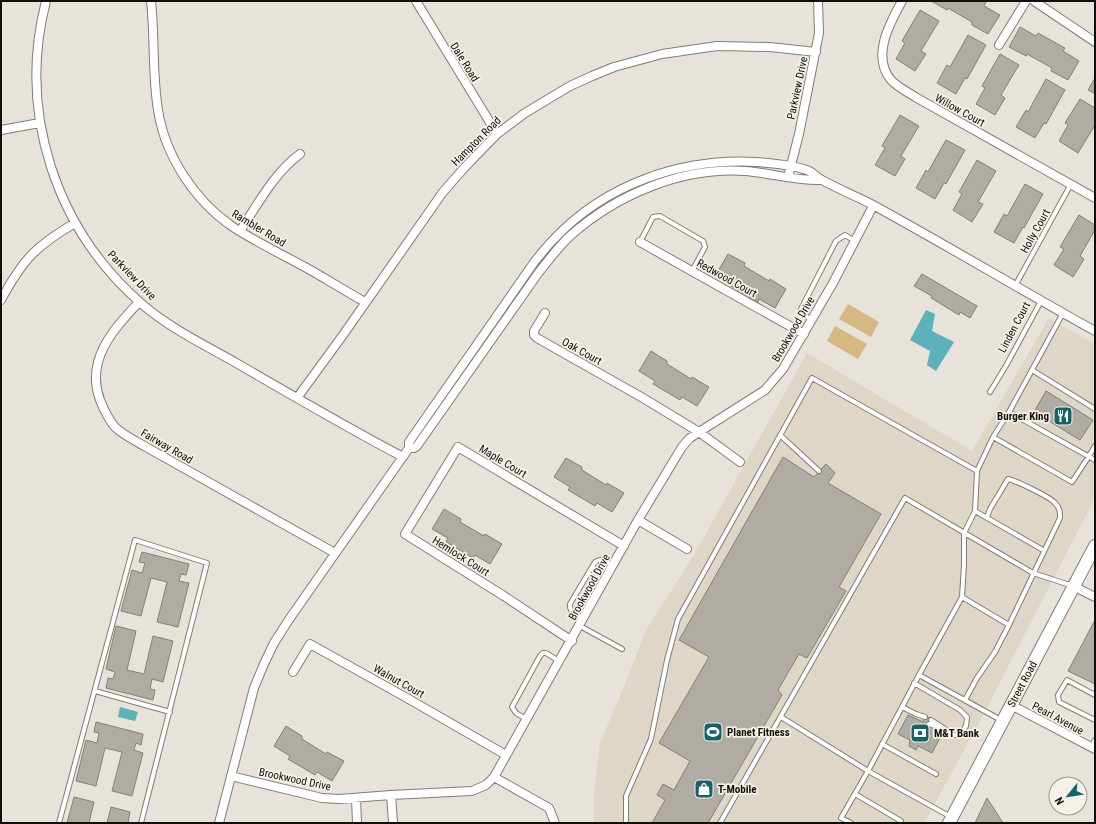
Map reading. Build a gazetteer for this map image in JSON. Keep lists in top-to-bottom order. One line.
{"streets":{"main road":["Street Road"],"street":["Dale Road","Parkview Drive","Willow Court","Hampton Road","Rambler Road","Redwood Court","Brookwood Drive","Oak Court","Fairway Road","Maple Court","Hemlock Court","Walnut Court","Pearl Avenue"],"lane":["Holly Court","Linden Court"]},"crossings":[["Dale Road","Hampton Road"],["Parkview Drive","Hampton Road"],["Parkview Drive","Fairway Road"],["Willow Court","Holly Court"],["Hampton Road","Rambler Road"],["Redwood Court","Brookwood Drive"],["Brookwood Drive","Oak Court"],["Brookwood Drive","Maple Court"],["Brookwood Drive","Hemlock Court"],["Brookwood Drive","Walnut Court"],["Maple Court","Hemlock Court"],["Street Road","Pearl Avenue"]],"places":{"restaurant":["Burger King"],"sports":["Planet Fitness"],"bank":["M&T Bank"],"shop":["T-Mobile"]},"north":"bottom left"}
